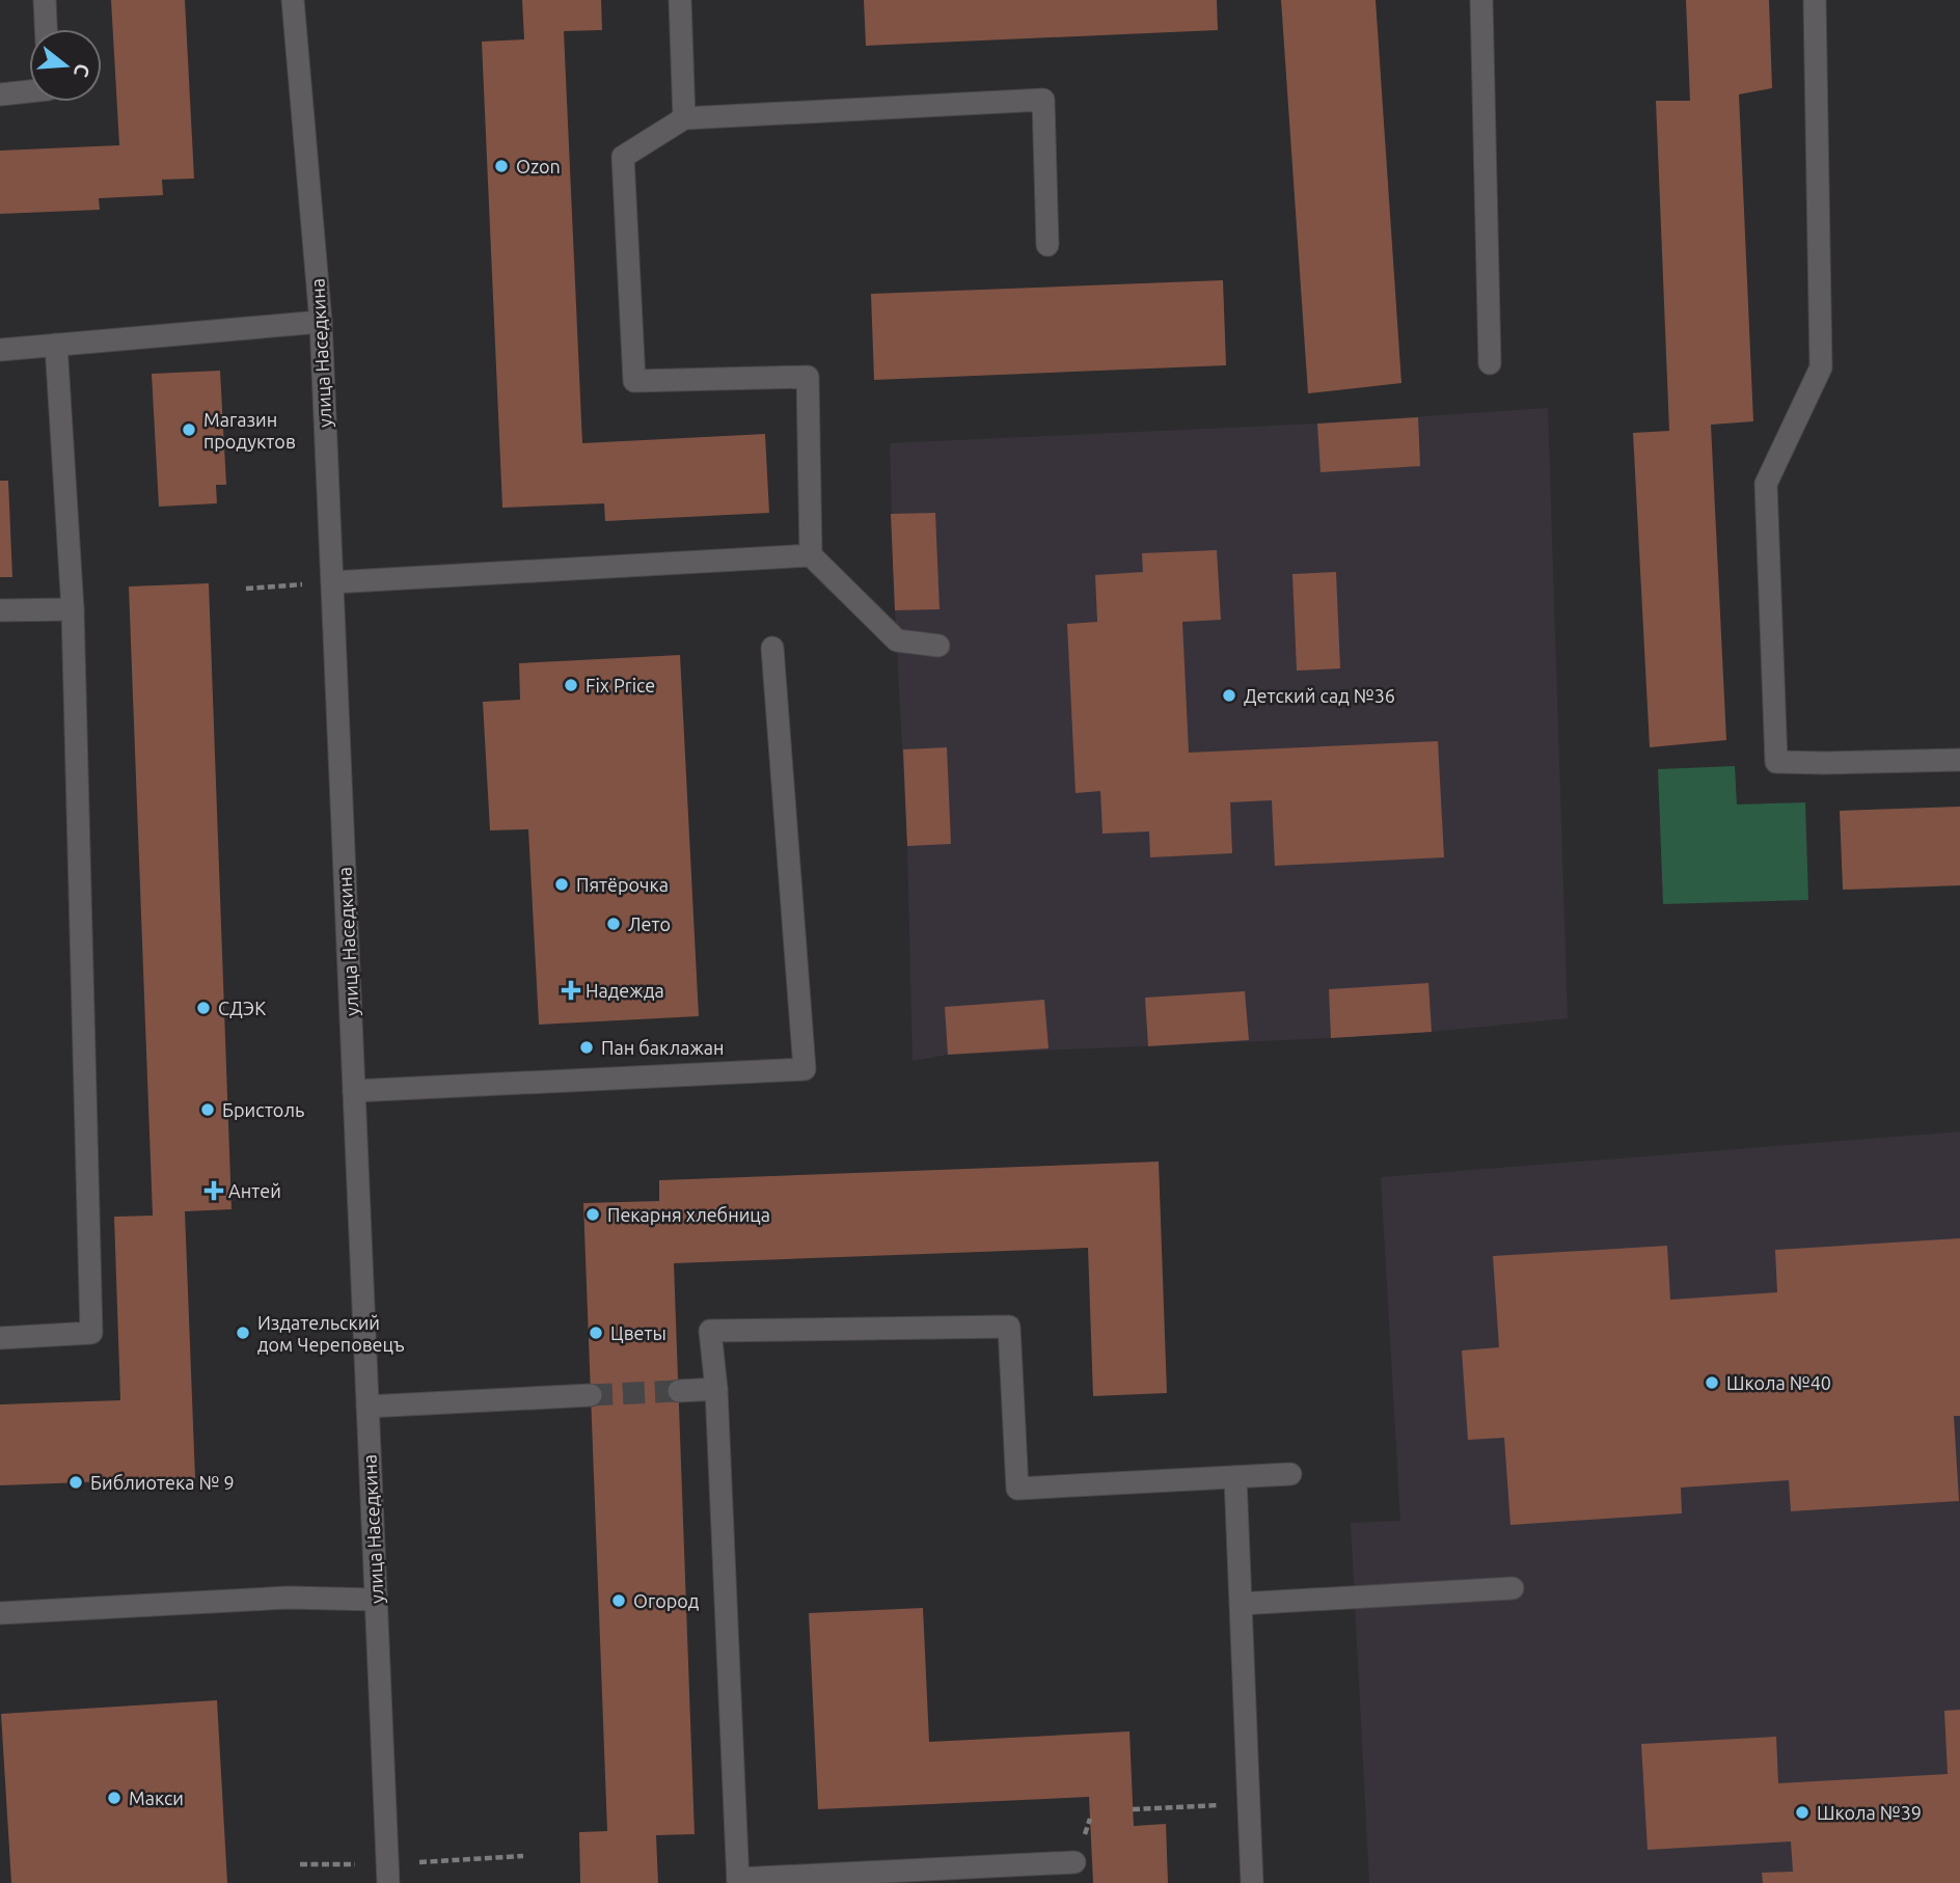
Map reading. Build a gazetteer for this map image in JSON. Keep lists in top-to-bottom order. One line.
{"streets":{"street":["улица Наседкина"]},"places":{"other":["Ozon","Магазин продуктов","Fix Price","Детский сад №36","Пятёрочка","Лето","СДЭК","Пан баклажан","Бристоль","Пекарня хлебница","Издательский дом Череповецъ","Цветы","Школа №40","Библиотека № 9","Огород","Макси","Школа №39"],"health":["Надежда","Антей"]},"north":"right"}
